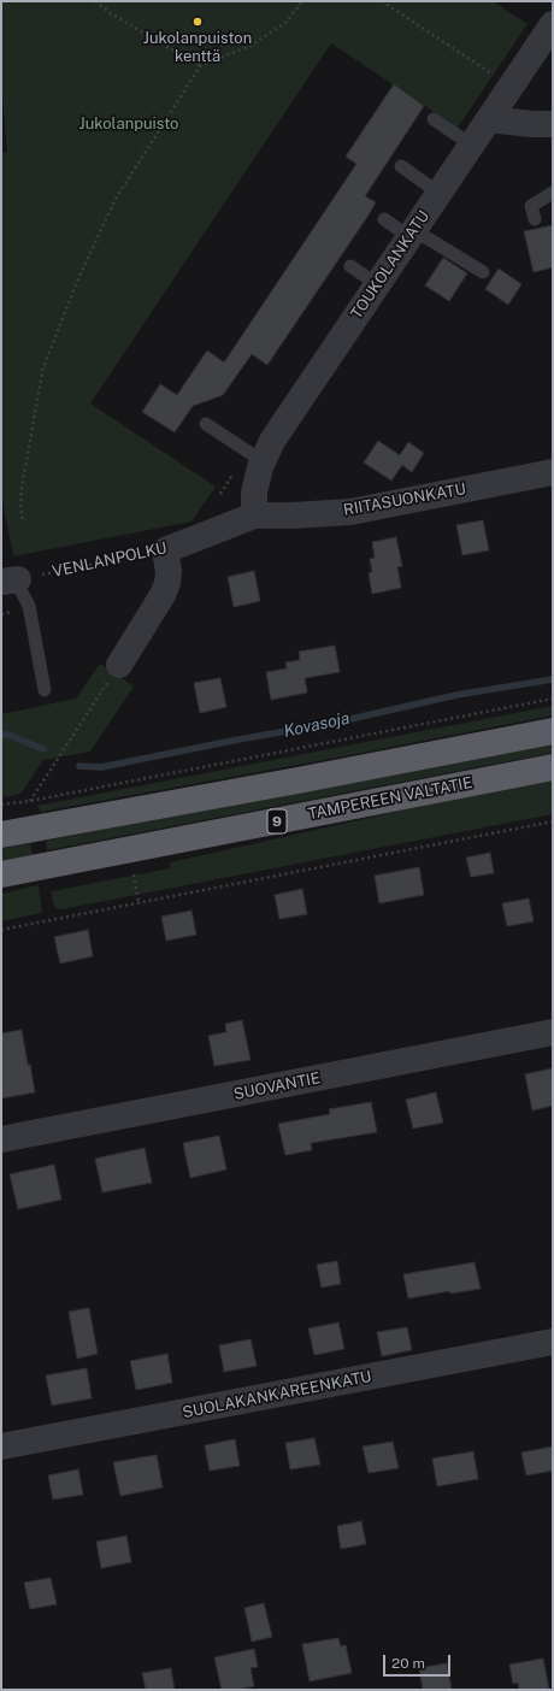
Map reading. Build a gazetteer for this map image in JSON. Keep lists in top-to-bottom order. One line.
{"streets":{"highway":["TAMPEREEN VALTATIE","9"],"street":["TOUKOLANKATU","RIITASUONKATU","VENLANPOLKU","SUOVANTIE","SUOLAKANKAREENKATU"]},"crossings":[["TOUKOLANKATU","RIITASUONKATU"],["TOUKOLANKATU","VENLANPOLKU"],["RIITASUONKATU","VENLANPOLKU"]],"water":["Kovasoja"],"parks":["Jukolanpuisto"],"places":["Jukolanpuiston kenttä"],"scale_bar":"20 m"}
